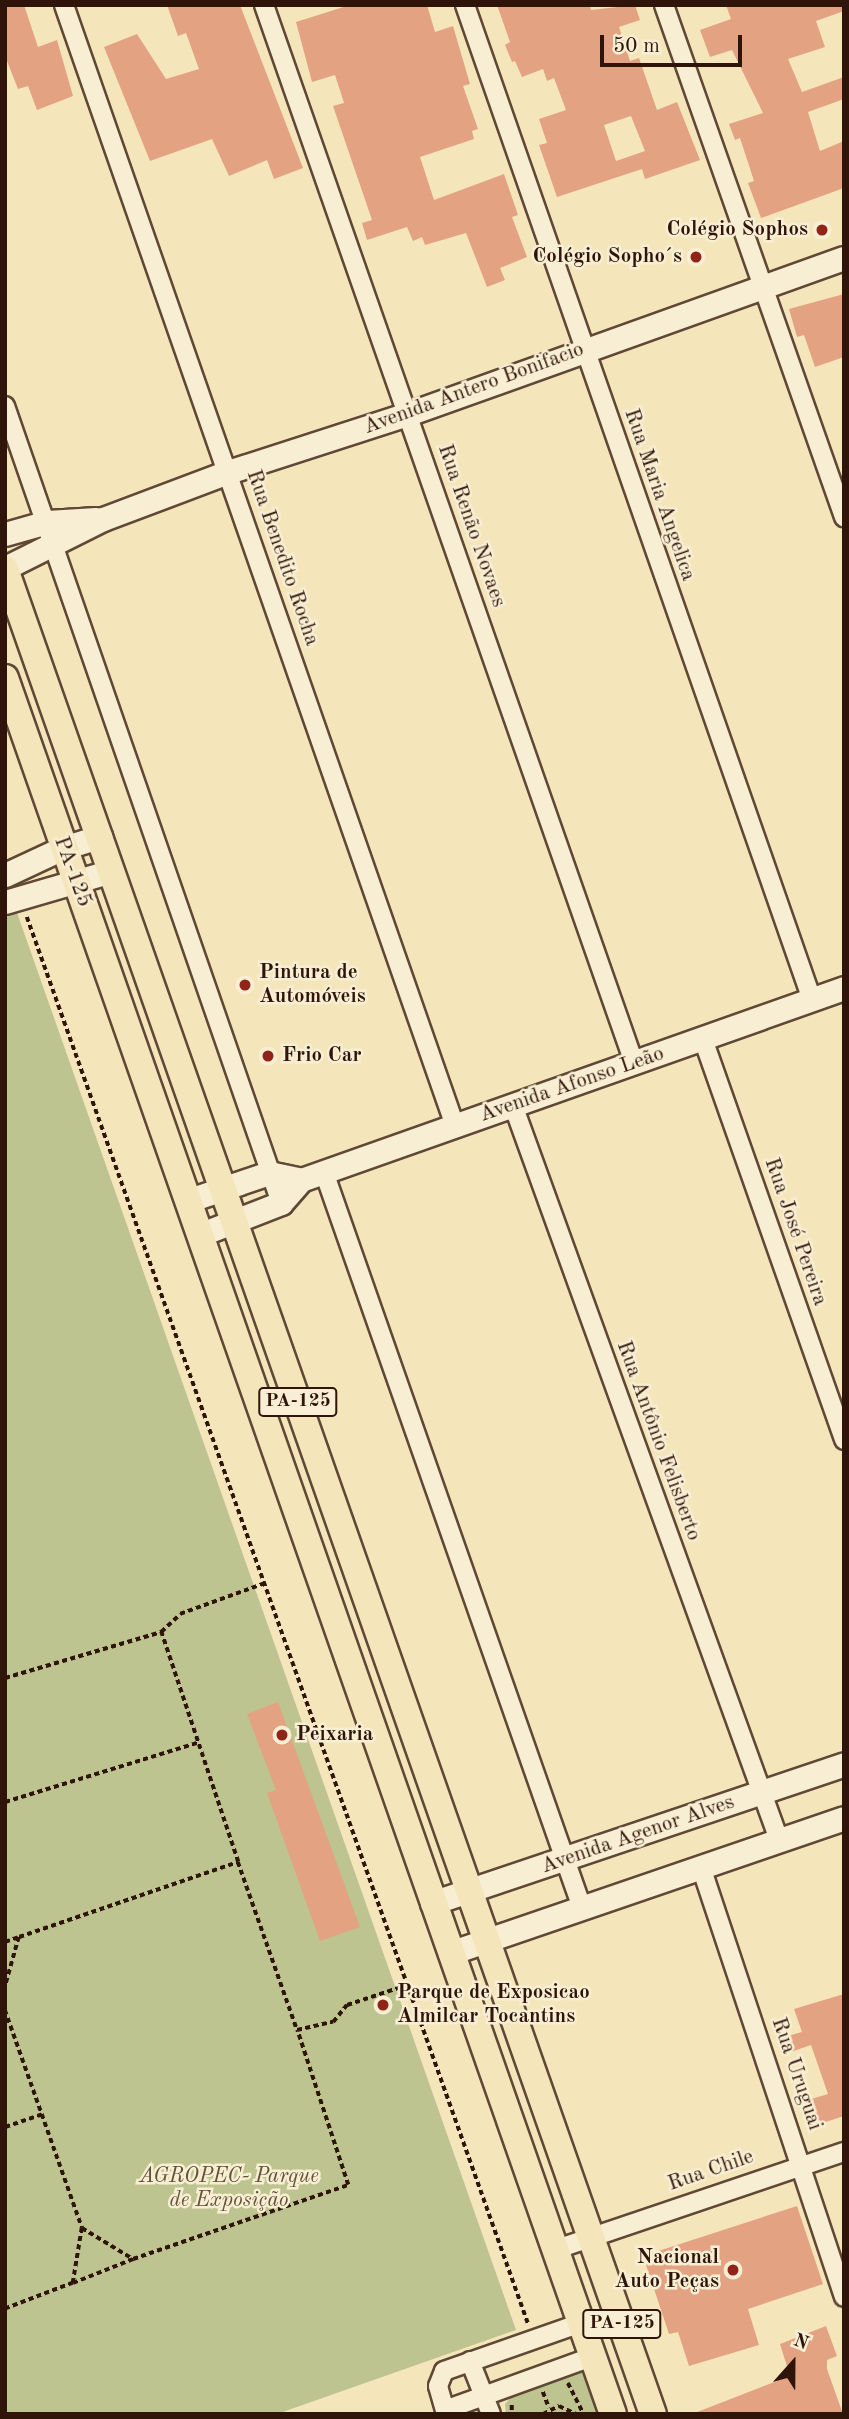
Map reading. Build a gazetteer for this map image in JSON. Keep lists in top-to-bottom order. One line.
{"streets":{"main road":["PA-125"],"street":["Avenida Antero Bonifacio","Rua Maria Angelica","Rua Renão Novaes","Rua Benedito Rocha","Avenida Afonso Leão","Rua José Pereira","Rua Antônio Felisberto","Avenida Agenor Alves","Rua Uruguai","Rua Chile"]},"crossings":[["Avenida Antero Bonifacio","Rua Maria Angelica"],["Avenida Antero Bonifacio","Rua Renão Novaes"],["Avenida Antero Bonifacio","Rua Benedito Rocha"],["Avenida Antero Bonifacio","PA-125"],["Rua Maria Angelica","Avenida Afonso Leão"],["Rua Renão Novaes","Avenida Afonso Leão"],["Rua Benedito Rocha","Avenida Afonso Leão"],["PA-125","Avenida Afonso Leão"],["PA-125","Avenida Agenor Alves"],["PA-125","Rua Chile"],["Avenida Afonso Leão","Rua José Pereira"],["Avenida Afonso Leão","Rua Antônio Felisberto"],["Rua Antônio Felisberto","Avenida Agenor Alves"],["Rua Uruguai","Rua Chile"]],"parks":["AGROPEC- Parque de Exposição"],"places":["Colégio Sophos","Colégio Sopho´s","Pintura de Automóveis","Frio Car","Peixaria","Parque de Exposicao Almilcar Tocantins","Nacional Auto Peças"],"scale_bar":"50 m","north":"top"}
